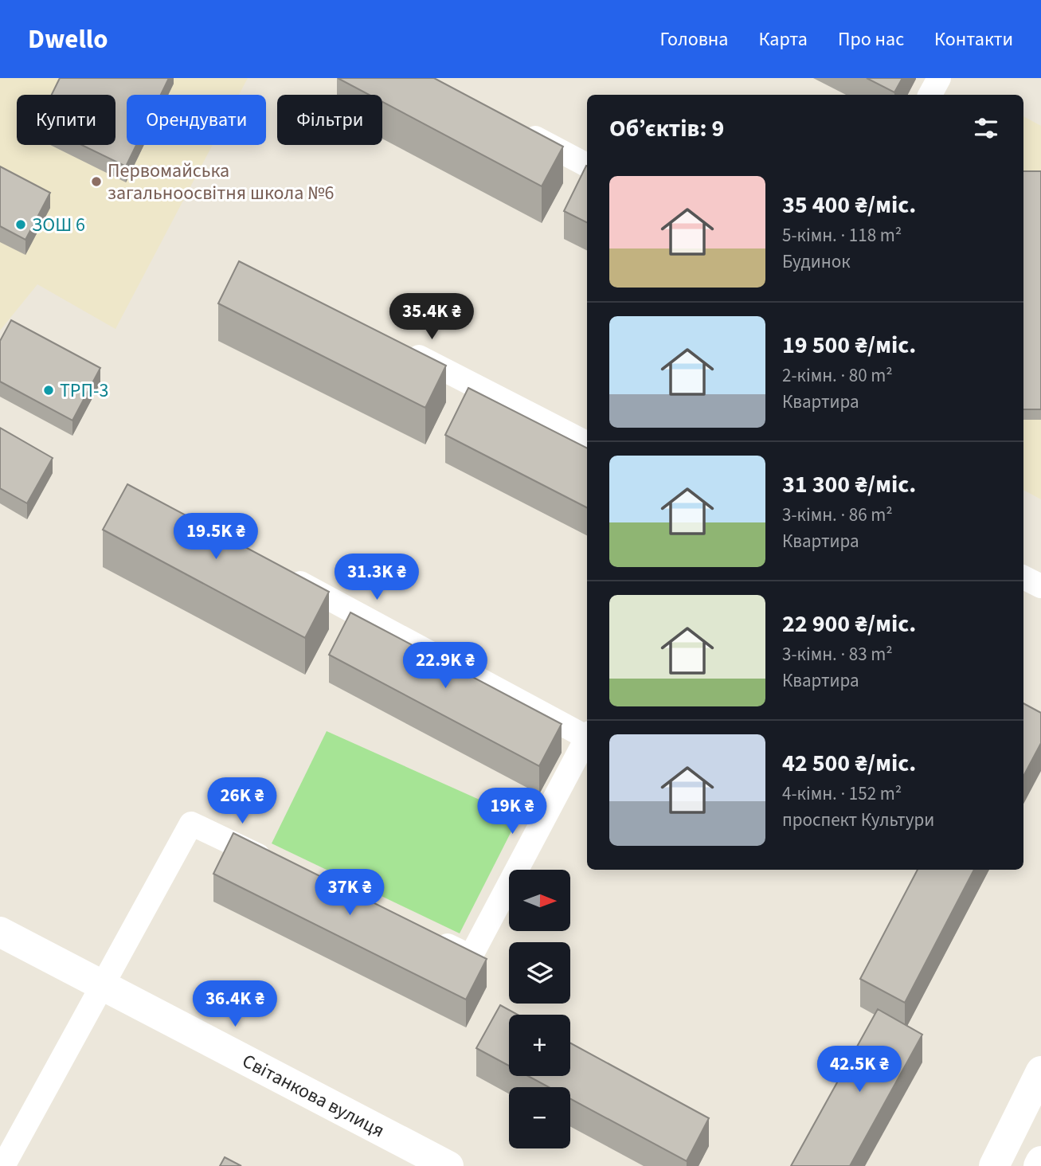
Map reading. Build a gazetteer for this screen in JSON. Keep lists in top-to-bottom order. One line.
{"streets":{"street":["Світанкова вулиця"]},"places":["Первомайська загальноосвітня школа №6","ЗОШ 6","ТРП-3"],"north":"right","page":{"header":"Dwello","nav":["Головна","Карта","Про нас","Контакти"],"chip":["Купити","Орендувати","Фільтри"],"heading":"Об’єктів: 9","list":[{"name":"35 400 ₴/міс.","note":"5-кімн. · 118 m² · Будинок"},{"name":"19 500 ₴/міс.","note":"2-кімн. · 80 m² · Квартира"},{"name":"31 300 ₴/міс.","note":"3-кімн. · 86 m² · Квартира"},{"name":"22 900 ₴/міс.","note":"3-кімн. · 83 m² · Квартира"},{"name":"42 500 ₴/міс.","note":"4-кімн. · 152 m² · проспект Культури"}],"price":["35.4K ₴","19.5K ₴","31.3K ₴","22.9K ₴","26K ₴","19K ₴","37K ₴","36.4K ₴","42.5K ₴"],"map_buttons":["+","−"]}}
